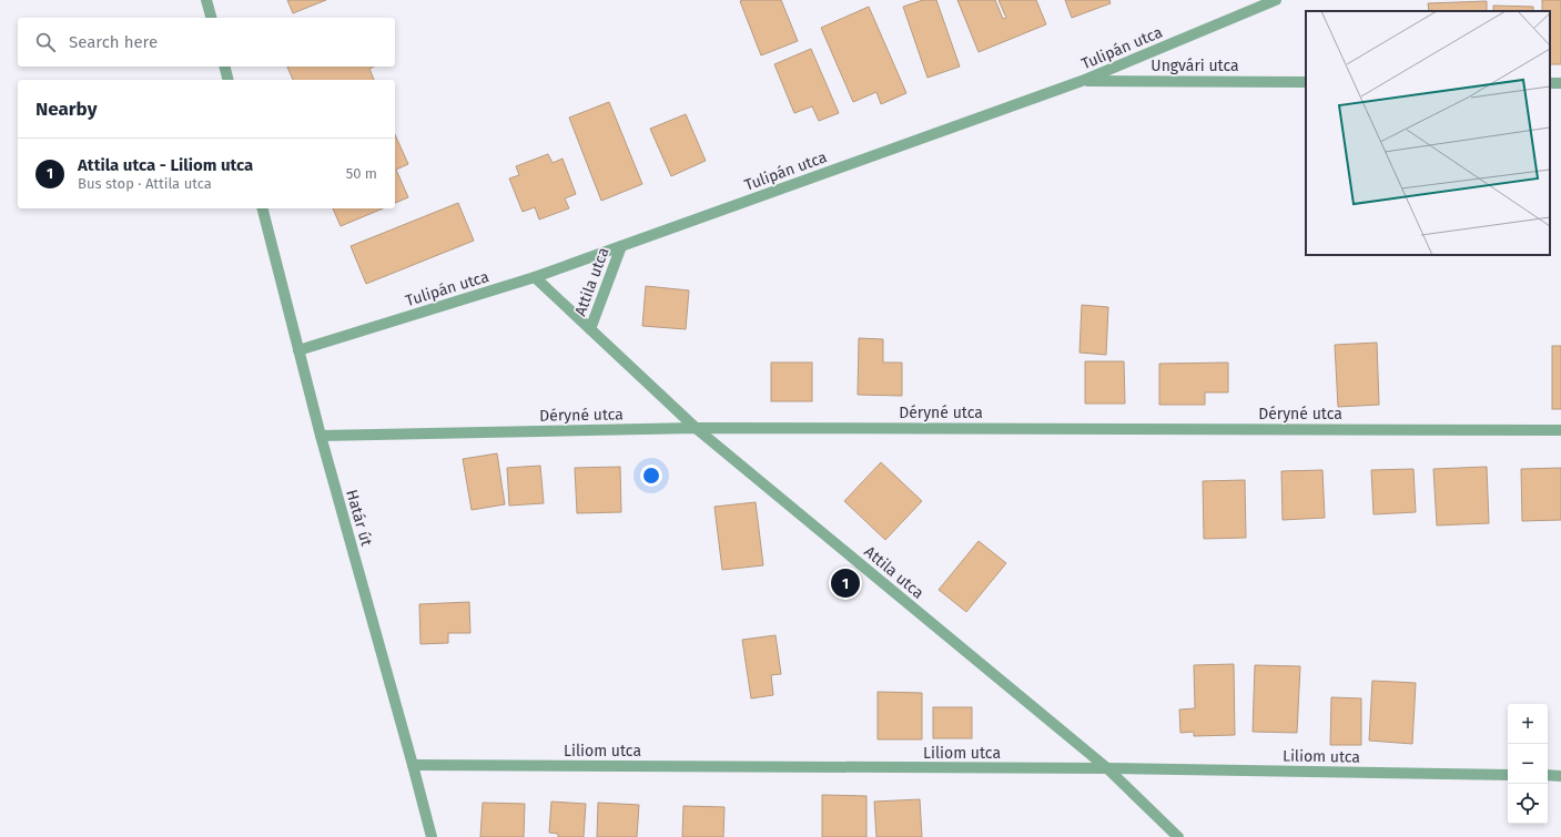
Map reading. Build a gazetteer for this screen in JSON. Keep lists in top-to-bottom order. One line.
{"streets":{"street":["Tulipán utca","Ungvári utca","Attila utca","Déryné utca","Határ út","Liliom utca"]},"crossings":[["Tulipán utca","Ungvári utca"],["Tulipán utca","Attila utca"],["Tulipán utca","Határ út"],["Attila utca","Déryné utca"],["Attila utca","Liliom utca"],["Déryné utca","Határ út"],["Határ út","Liliom utca"]],"page":{"search":"Search here","heading":"Nearby","list":[{"mark":"1","name":"Attila utca - Liliom utca","note":"Bus stop · Attila utca","value":"50 m"}],"pins":"1","map_buttons":["+","−"]}}
